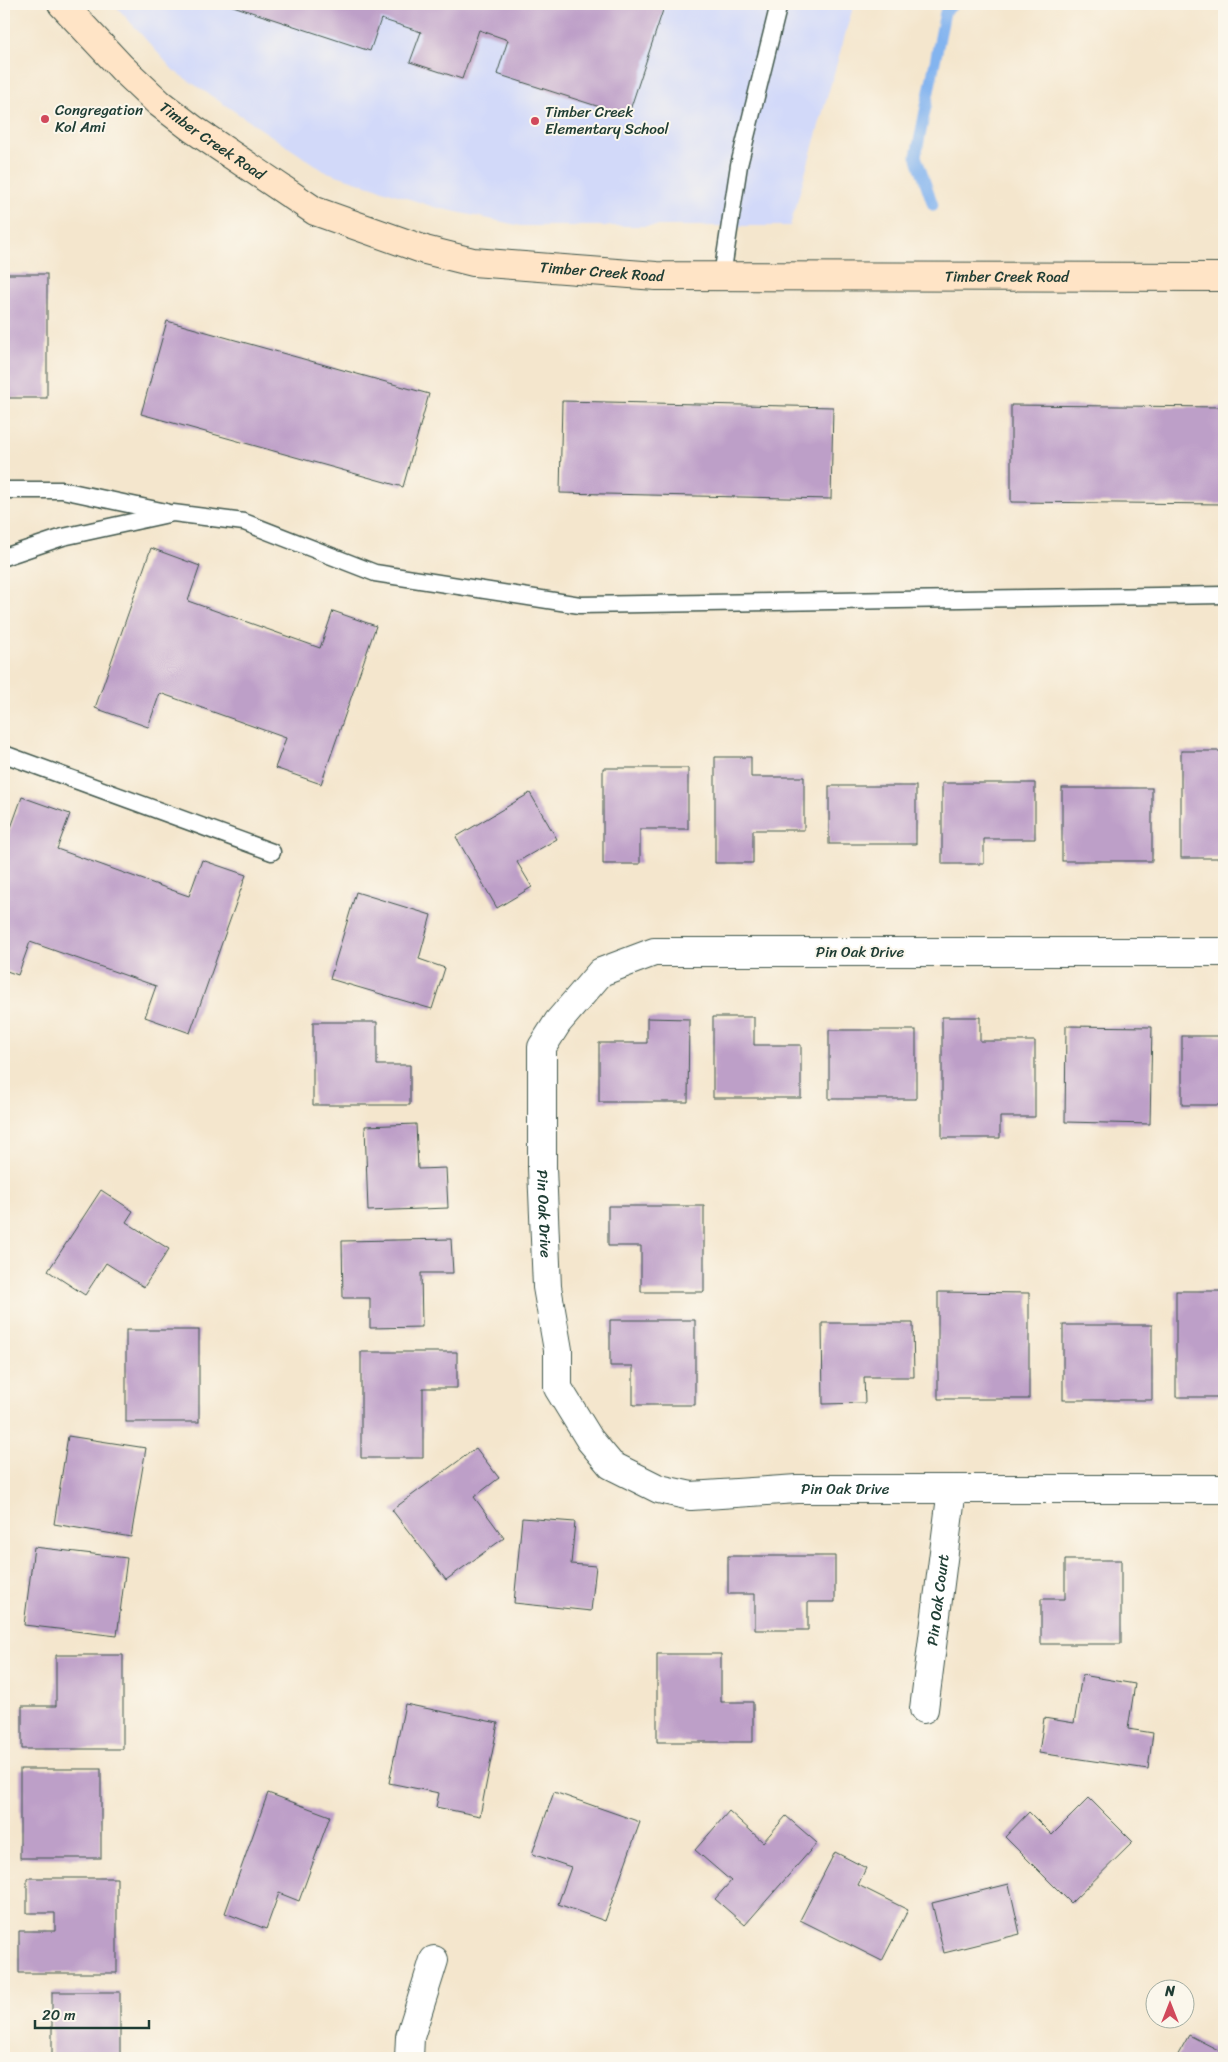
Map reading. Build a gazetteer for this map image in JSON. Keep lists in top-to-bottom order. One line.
{"streets":{"street":["Timber Creek Road","Pin Oak Drive","Pin Oak Court"]},"crossings":[["Pin Oak Drive","Pin Oak Court"]],"places":["Congregation Kol Ami","Timber Creek Elementary School"],"scale_bar":"20 m","north":"top"}
